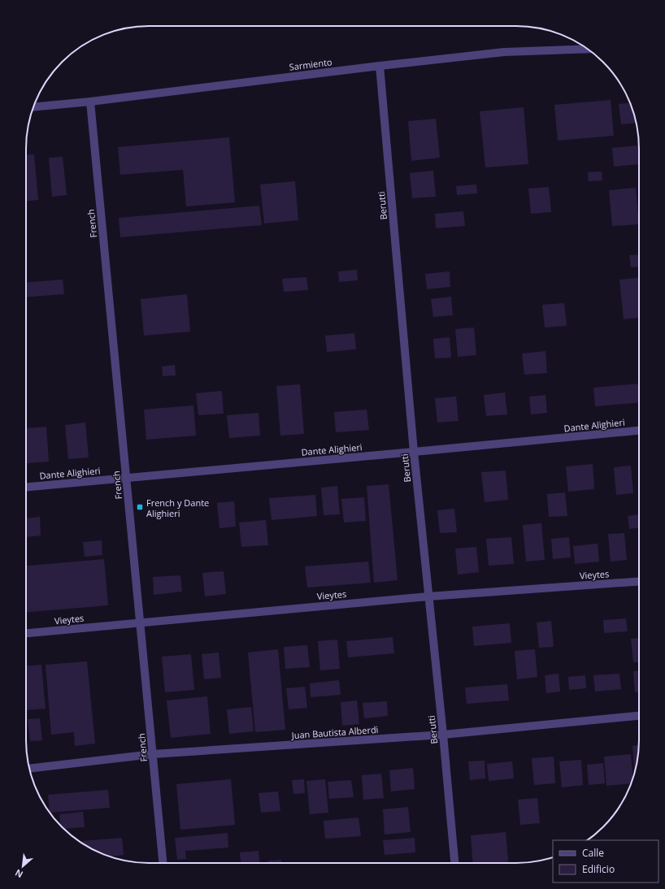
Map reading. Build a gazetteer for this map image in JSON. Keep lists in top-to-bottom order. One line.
{"streets":{"street":["Sarmiento","Berutti","French","Dante Alighieri","Vieytes","Juan Bautista Alberdi"]},"crossings":[["Sarmiento","Berutti"],["Sarmiento","French"],["Berutti","Dante Alighieri"],["Berutti","Vieytes"],["Berutti","Juan Bautista Alberdi"],["French","Dante Alighieri"],["French","Vieytes"],["French","Juan Bautista Alberdi"]],"places":{"transit":["French y Dante Alighieri"]},"legend":["Calle","Edificio"],"north":"bottom left"}
